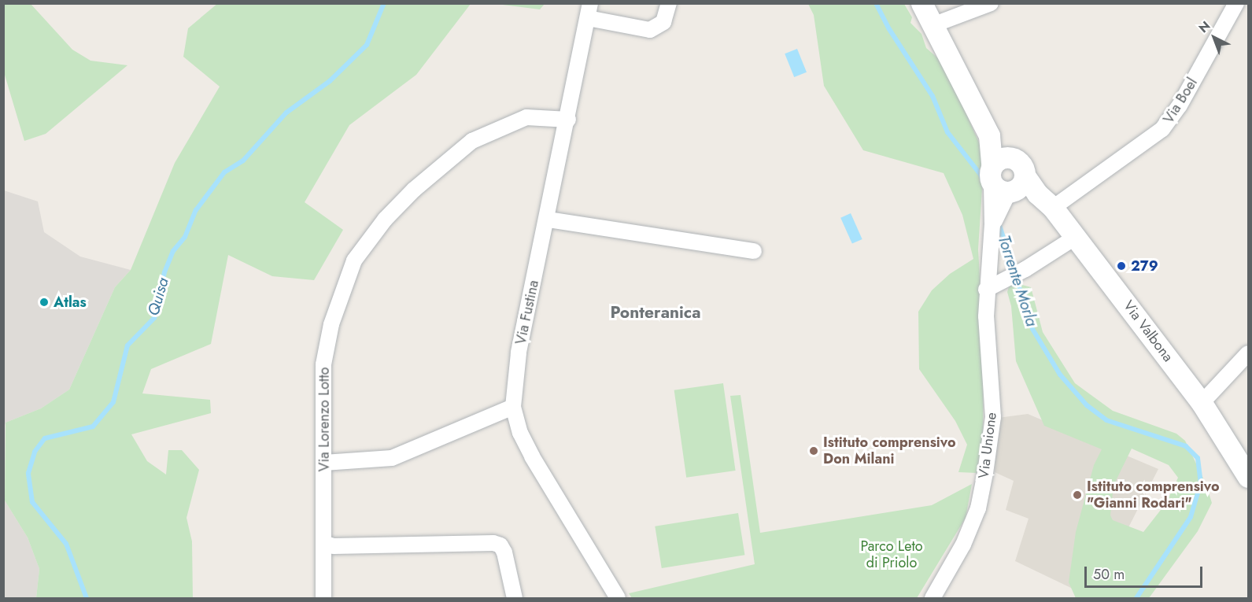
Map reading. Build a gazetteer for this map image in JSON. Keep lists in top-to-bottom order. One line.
{"streets":{"street":["Via Boel","Via Fustina","Via Valbona","Via Lorenzo Lotto","Via Unione"]},"crossings":[["Via Boel","Via Valbona"],["Via Fustina","Via Lorenzo Lotto"],["Via Valbona","Via Unione"]],"districts":["Ponteranica"],"water":["Torrente Morla","Quisa"],"parks":["Parco Leto di Priolo"],"places":["279","Atlas","Istituto comprensivo Don Milani","Istituto comprensivo \"Gianni Rodari\""],"scale_bar":"50 m","north":"top left"}
